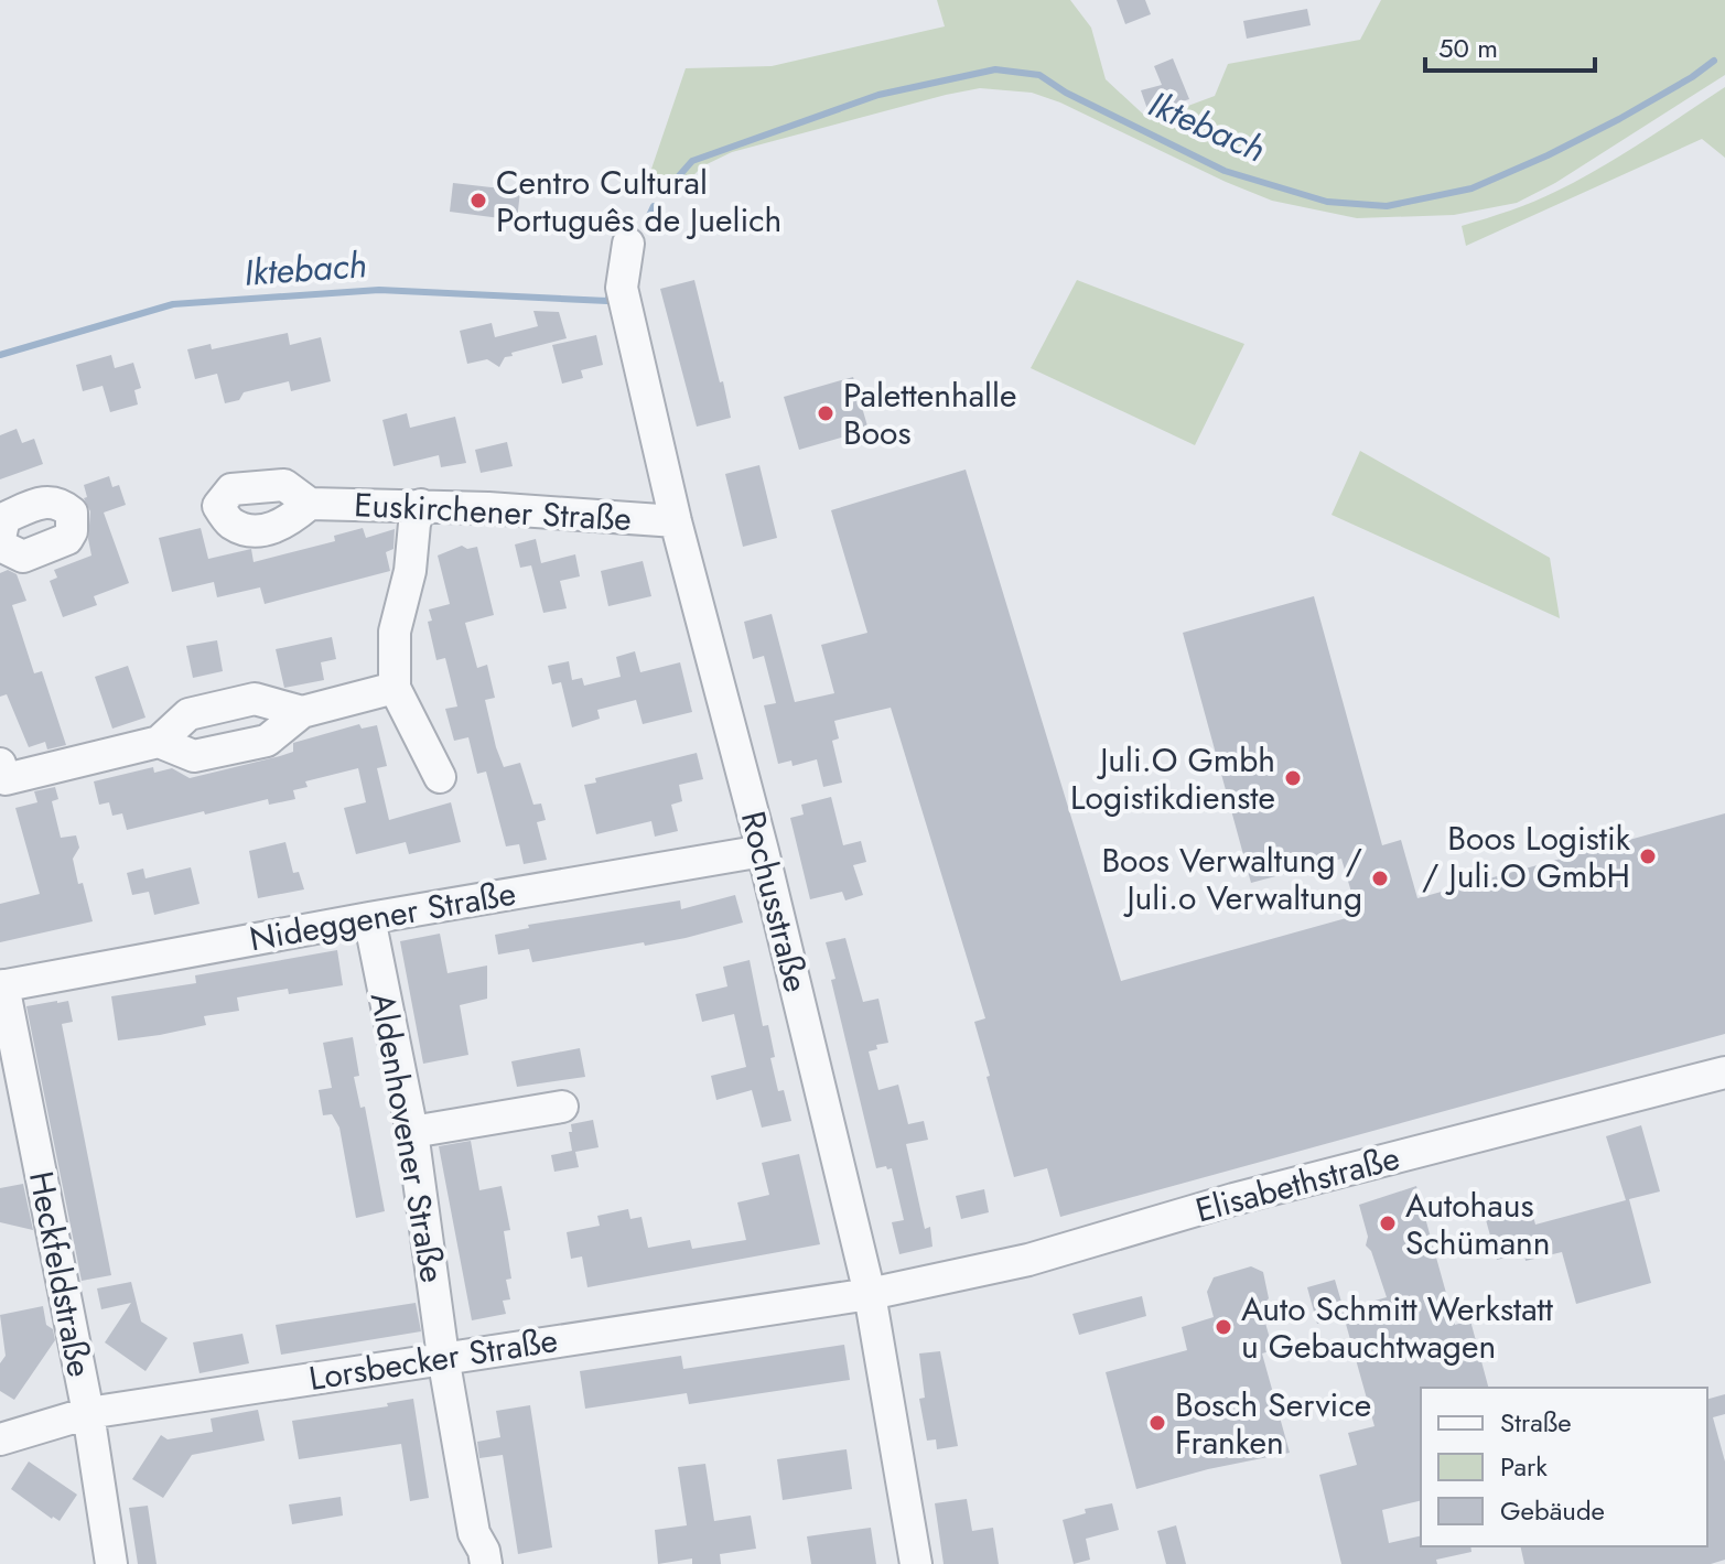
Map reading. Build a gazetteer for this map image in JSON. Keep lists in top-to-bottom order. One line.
{"streets":{"street":["Euskirchener Straße","Rochusstraße","Nideggener Straße","Aldenhovener Straße","Elisabethstraße","Heckfeldstraße","Lorsbecker Straße"]},"crossings":[["Euskirchener Straße","Rochusstraße"],["Rochusstraße","Nideggener Straße"],["Rochusstraße","Elisabethstraße"],["Rochusstraße","Lorsbecker Straße"],["Nideggener Straße","Aldenhovener Straße"],["Nideggener Straße","Heckfeldstraße"],["Aldenhovener Straße","Lorsbecker Straße"],["Elisabethstraße","Lorsbecker Straße"],["Heckfeldstraße","Lorsbecker Straße"]],"water":["Iktebach"],"places":["Centro Cultural Português de Juelich","Palettenhalle Boos","Juli.O Gmbh Logistikdienste","Boos Logistik / Juli.O GmbH","Boos Verwaltung / Juli.o Verwaltung","Autohaus Schümann","Auto Schmitt Werkstatt u Gebauchtwagen","Bosch Service Franken"],"legend":["Straße","Park","Gebäude"],"scale_bar":"50 m"}
